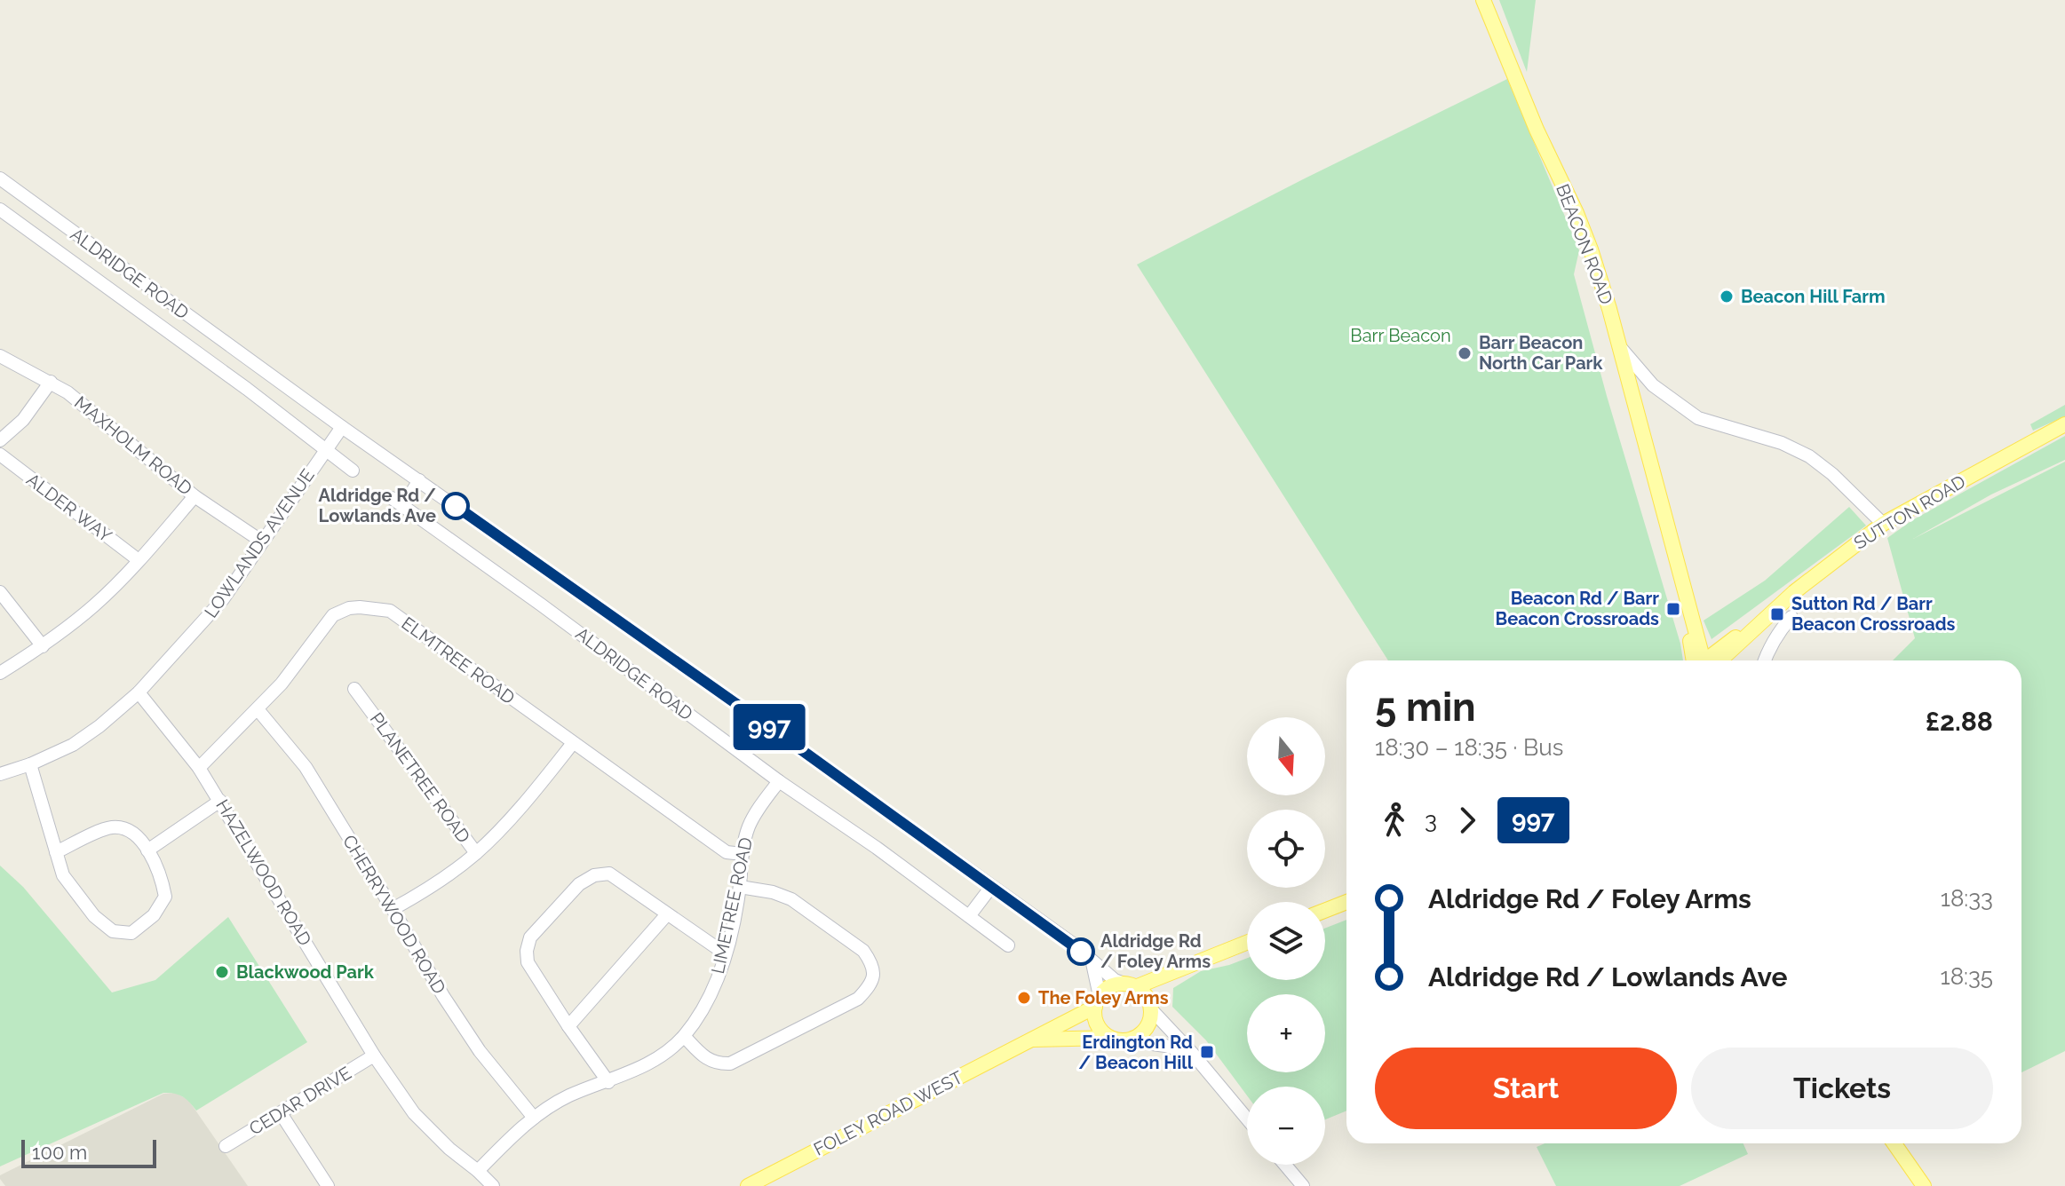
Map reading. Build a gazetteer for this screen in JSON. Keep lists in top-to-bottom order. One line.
{"streets":{"main road":["BEACON ROAD","SUTTON ROAD","FOLEY ROAD WEST"],"street":["ALDRIDGE ROAD","MAXHOLM ROAD","ALDER WAY","LOWLANDS AVENUE","ELMTREE ROAD","PLANETREE ROAD","HAZELWOOD ROAD","LIMETREE ROAD","CHERRYWOOD ROAD","CEDAR DRIVE"]},"crossings":[["ALDRIDGE ROAD","LOWLANDS AVENUE"],["ALDRIDGE ROAD","LIMETREE ROAD"],["ALDRIDGE ROAD","FOLEY ROAD WEST"],["MAXHOLM ROAD","LOWLANDS AVENUE"],["LOWLANDS AVENUE","HAZELWOOD ROAD"],["ELMTREE ROAD","HAZELWOOD ROAD"],["ELMTREE ROAD","LIMETREE ROAD"],["ELMTREE ROAD","CHERRYWOOD ROAD"],["HAZELWOOD ROAD","LIMETREE ROAD"],["HAZELWOOD ROAD","CEDAR DRIVE"],["LIMETREE ROAD","CHERRYWOOD ROAD"]],"parks":["Barr Beacon"],"places":{"other":["Beacon Hill Farm","Barr Beacon North Car Park","Aldridge Rd / Lowlands Ave","Aldridge Rd / Foley Arms","Blackwood Park","The Foley Arms"],"transit":["Beacon Rd / Barr Beacon Crossroads","Sutton Rd / Barr Beacon Crossroads","Erdington Rd / Beacon Hill"]},"lines":["bus line 997"],"scale_bar":"100 m","north":"bottom","page":{"on_map":"997","heading":["5 min","18:30 – 18:35 · Bus","£2.88"],"map_buttons":["+","−"],"legs":["3","997"],"list":[{"name":"Aldridge Rd / Foley Arms","value":"18:33"},{"name":"Aldridge Rd / Lowlands Ave","value":"18:35"}],"buttons":["Start","Tickets"],"scale":"100 m"}}
